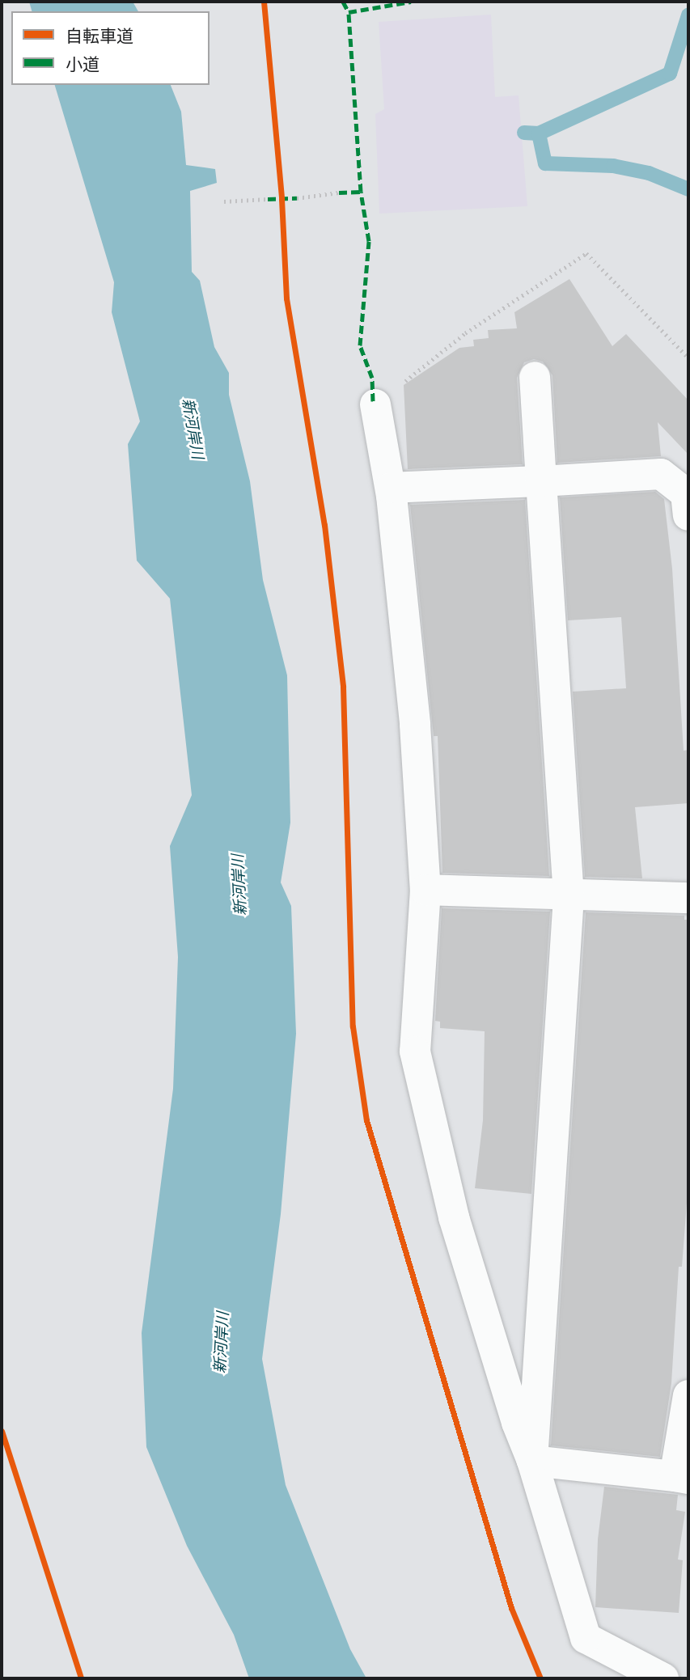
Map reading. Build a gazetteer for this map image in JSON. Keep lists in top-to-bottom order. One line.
{"water":["新河岸川"],"legend":["自転車道","小道"]}
